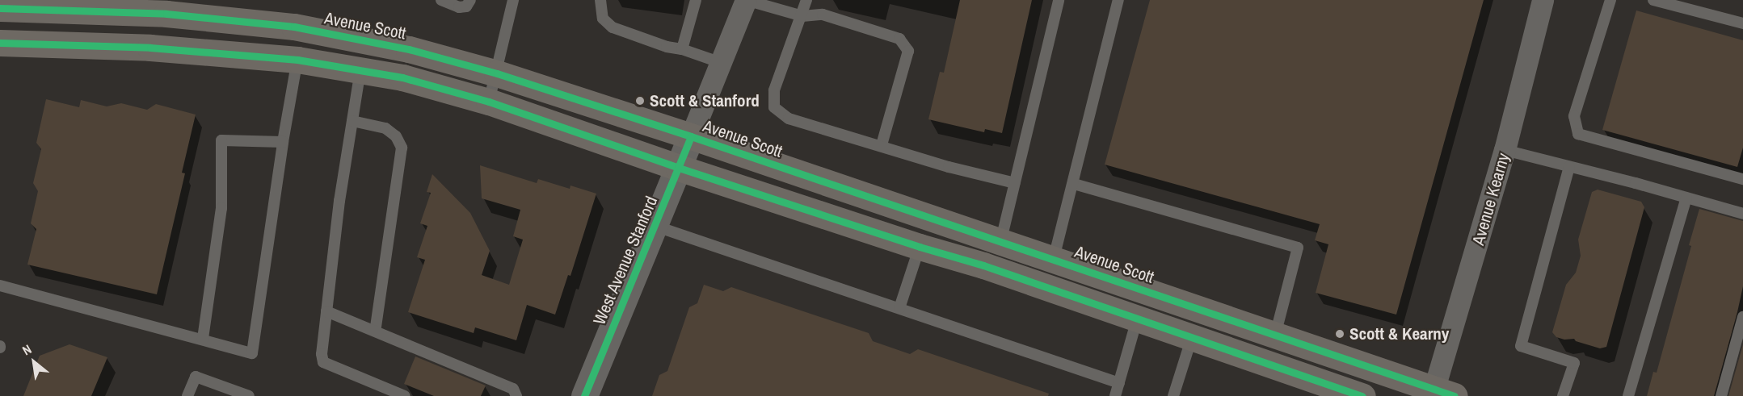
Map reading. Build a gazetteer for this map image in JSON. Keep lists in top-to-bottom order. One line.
{"streets":{"main road":["Avenue Scott"],"street":["Avenue Kearny","West Avenue Stanford"]},"crossings":[["Avenue Scott","Avenue Kearny"],["Avenue Scott","West Avenue Stanford"]],"places":["Scott & Stanford","Scott & Kearny"],"north":"top left"}
